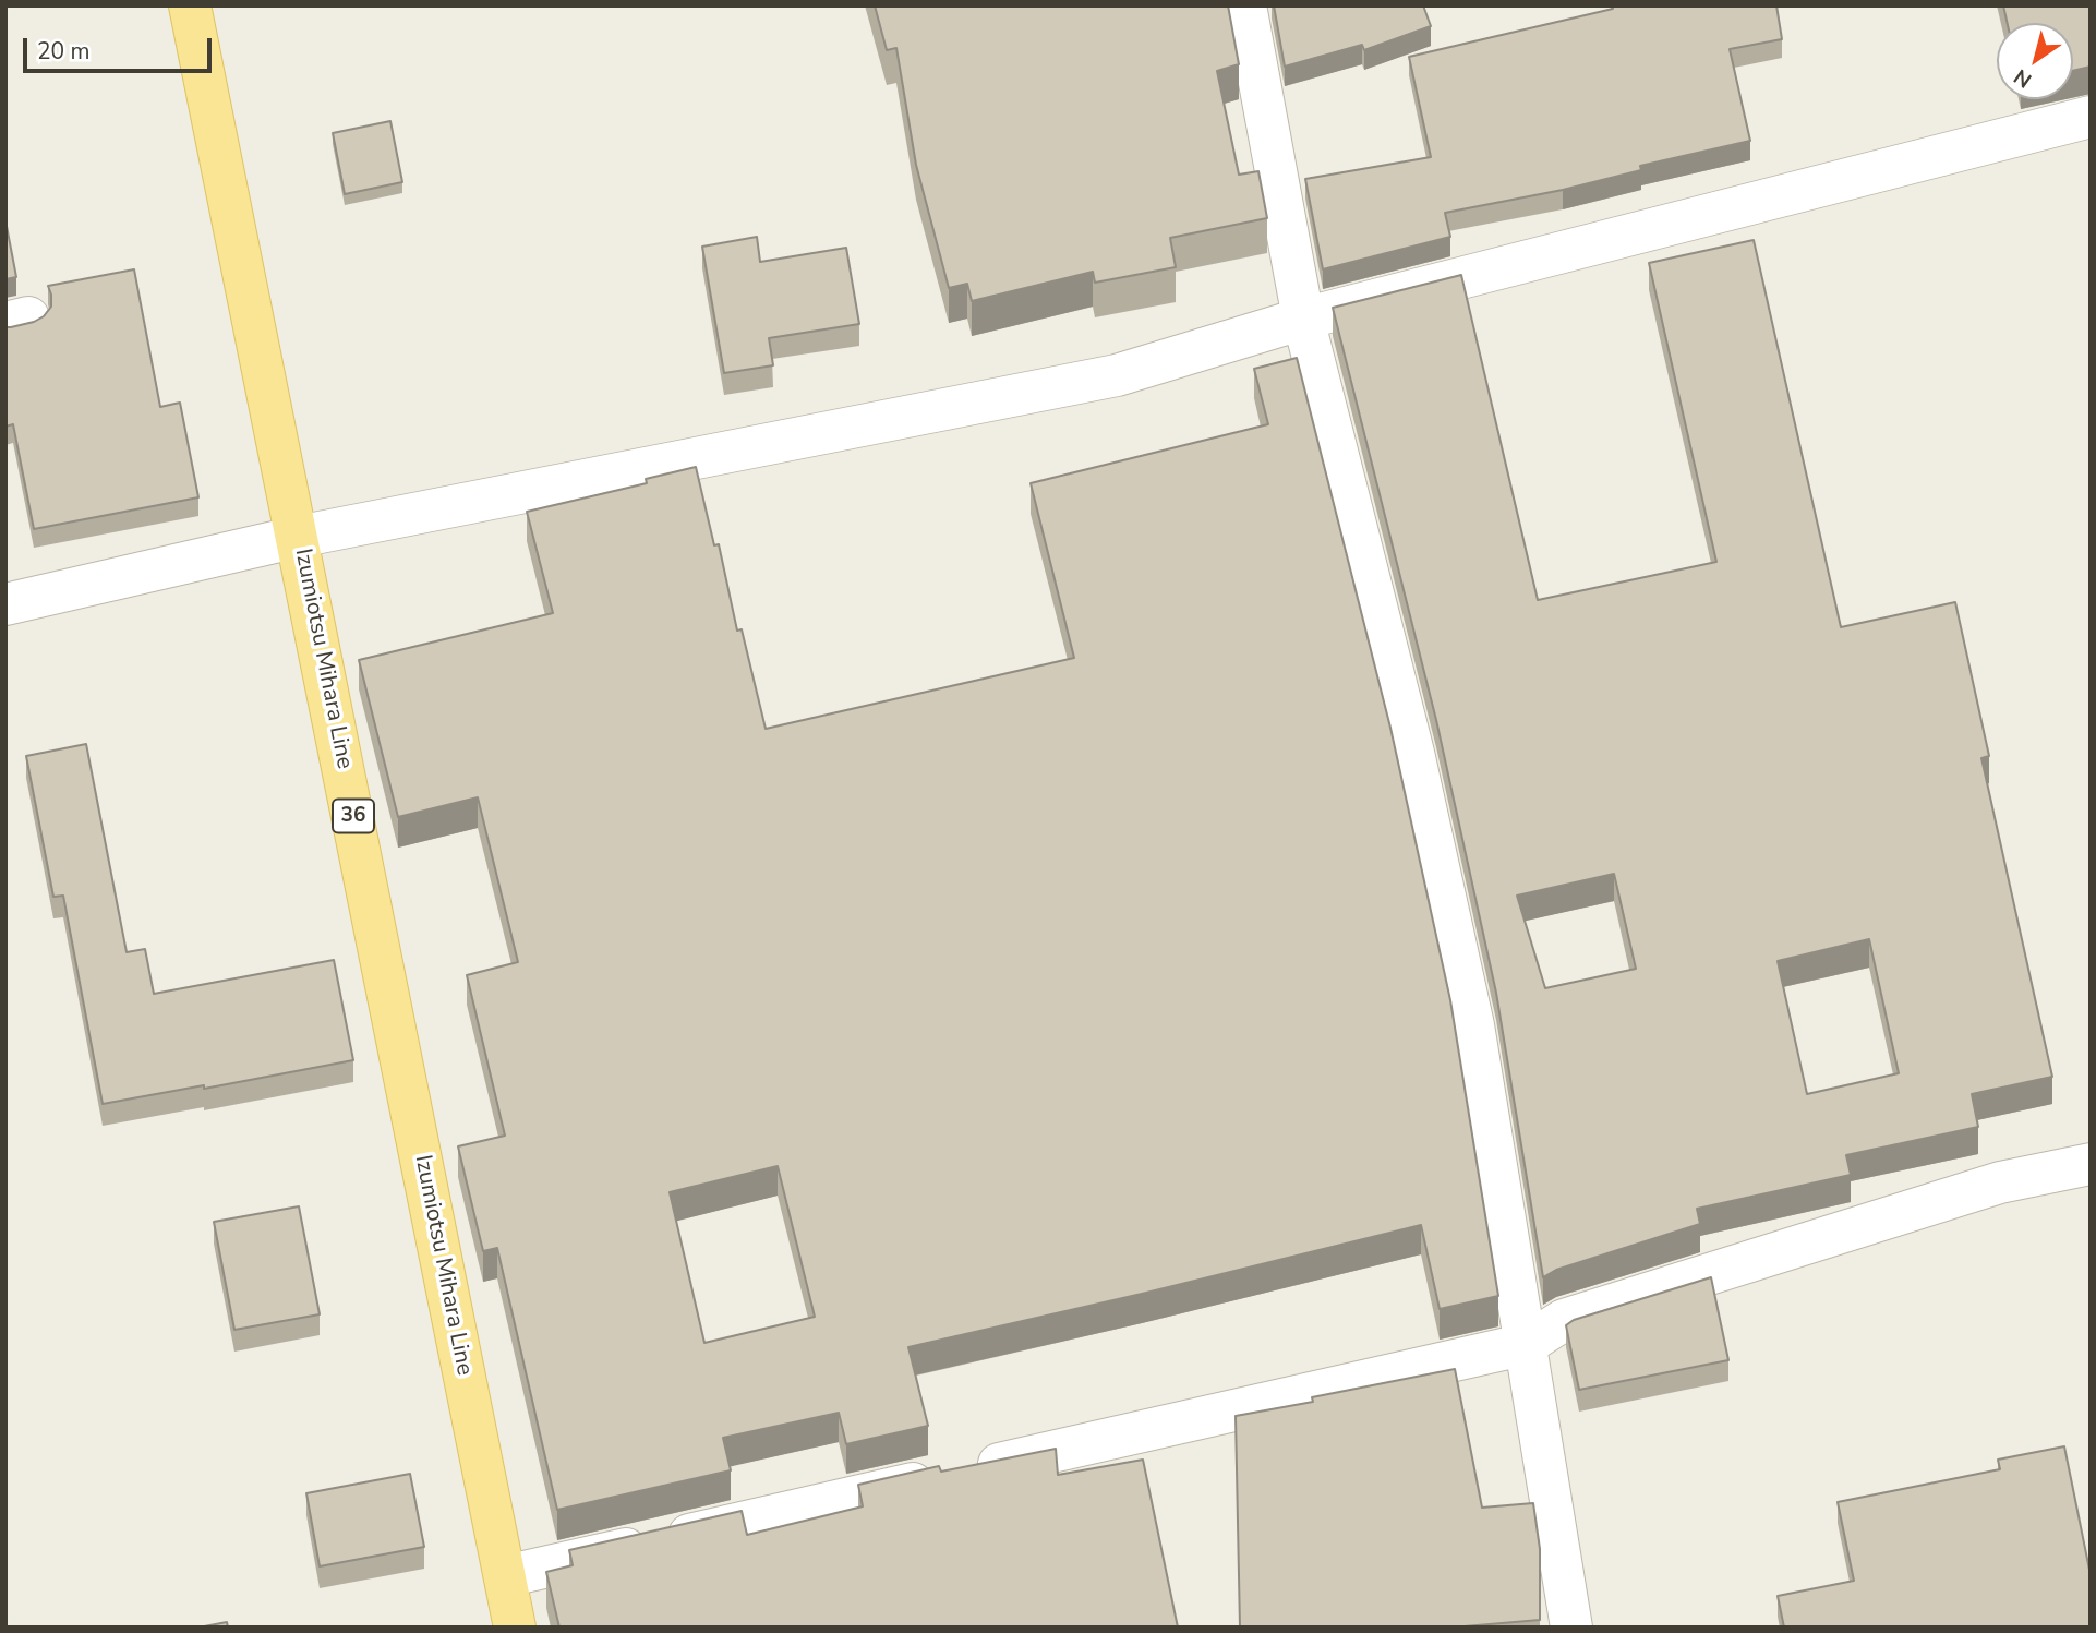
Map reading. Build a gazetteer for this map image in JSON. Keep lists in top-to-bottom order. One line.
{"streets":{"main road":["Izumiotsu Mihara Line","36"]},"scale_bar":"20 m","north":"bottom left"}
